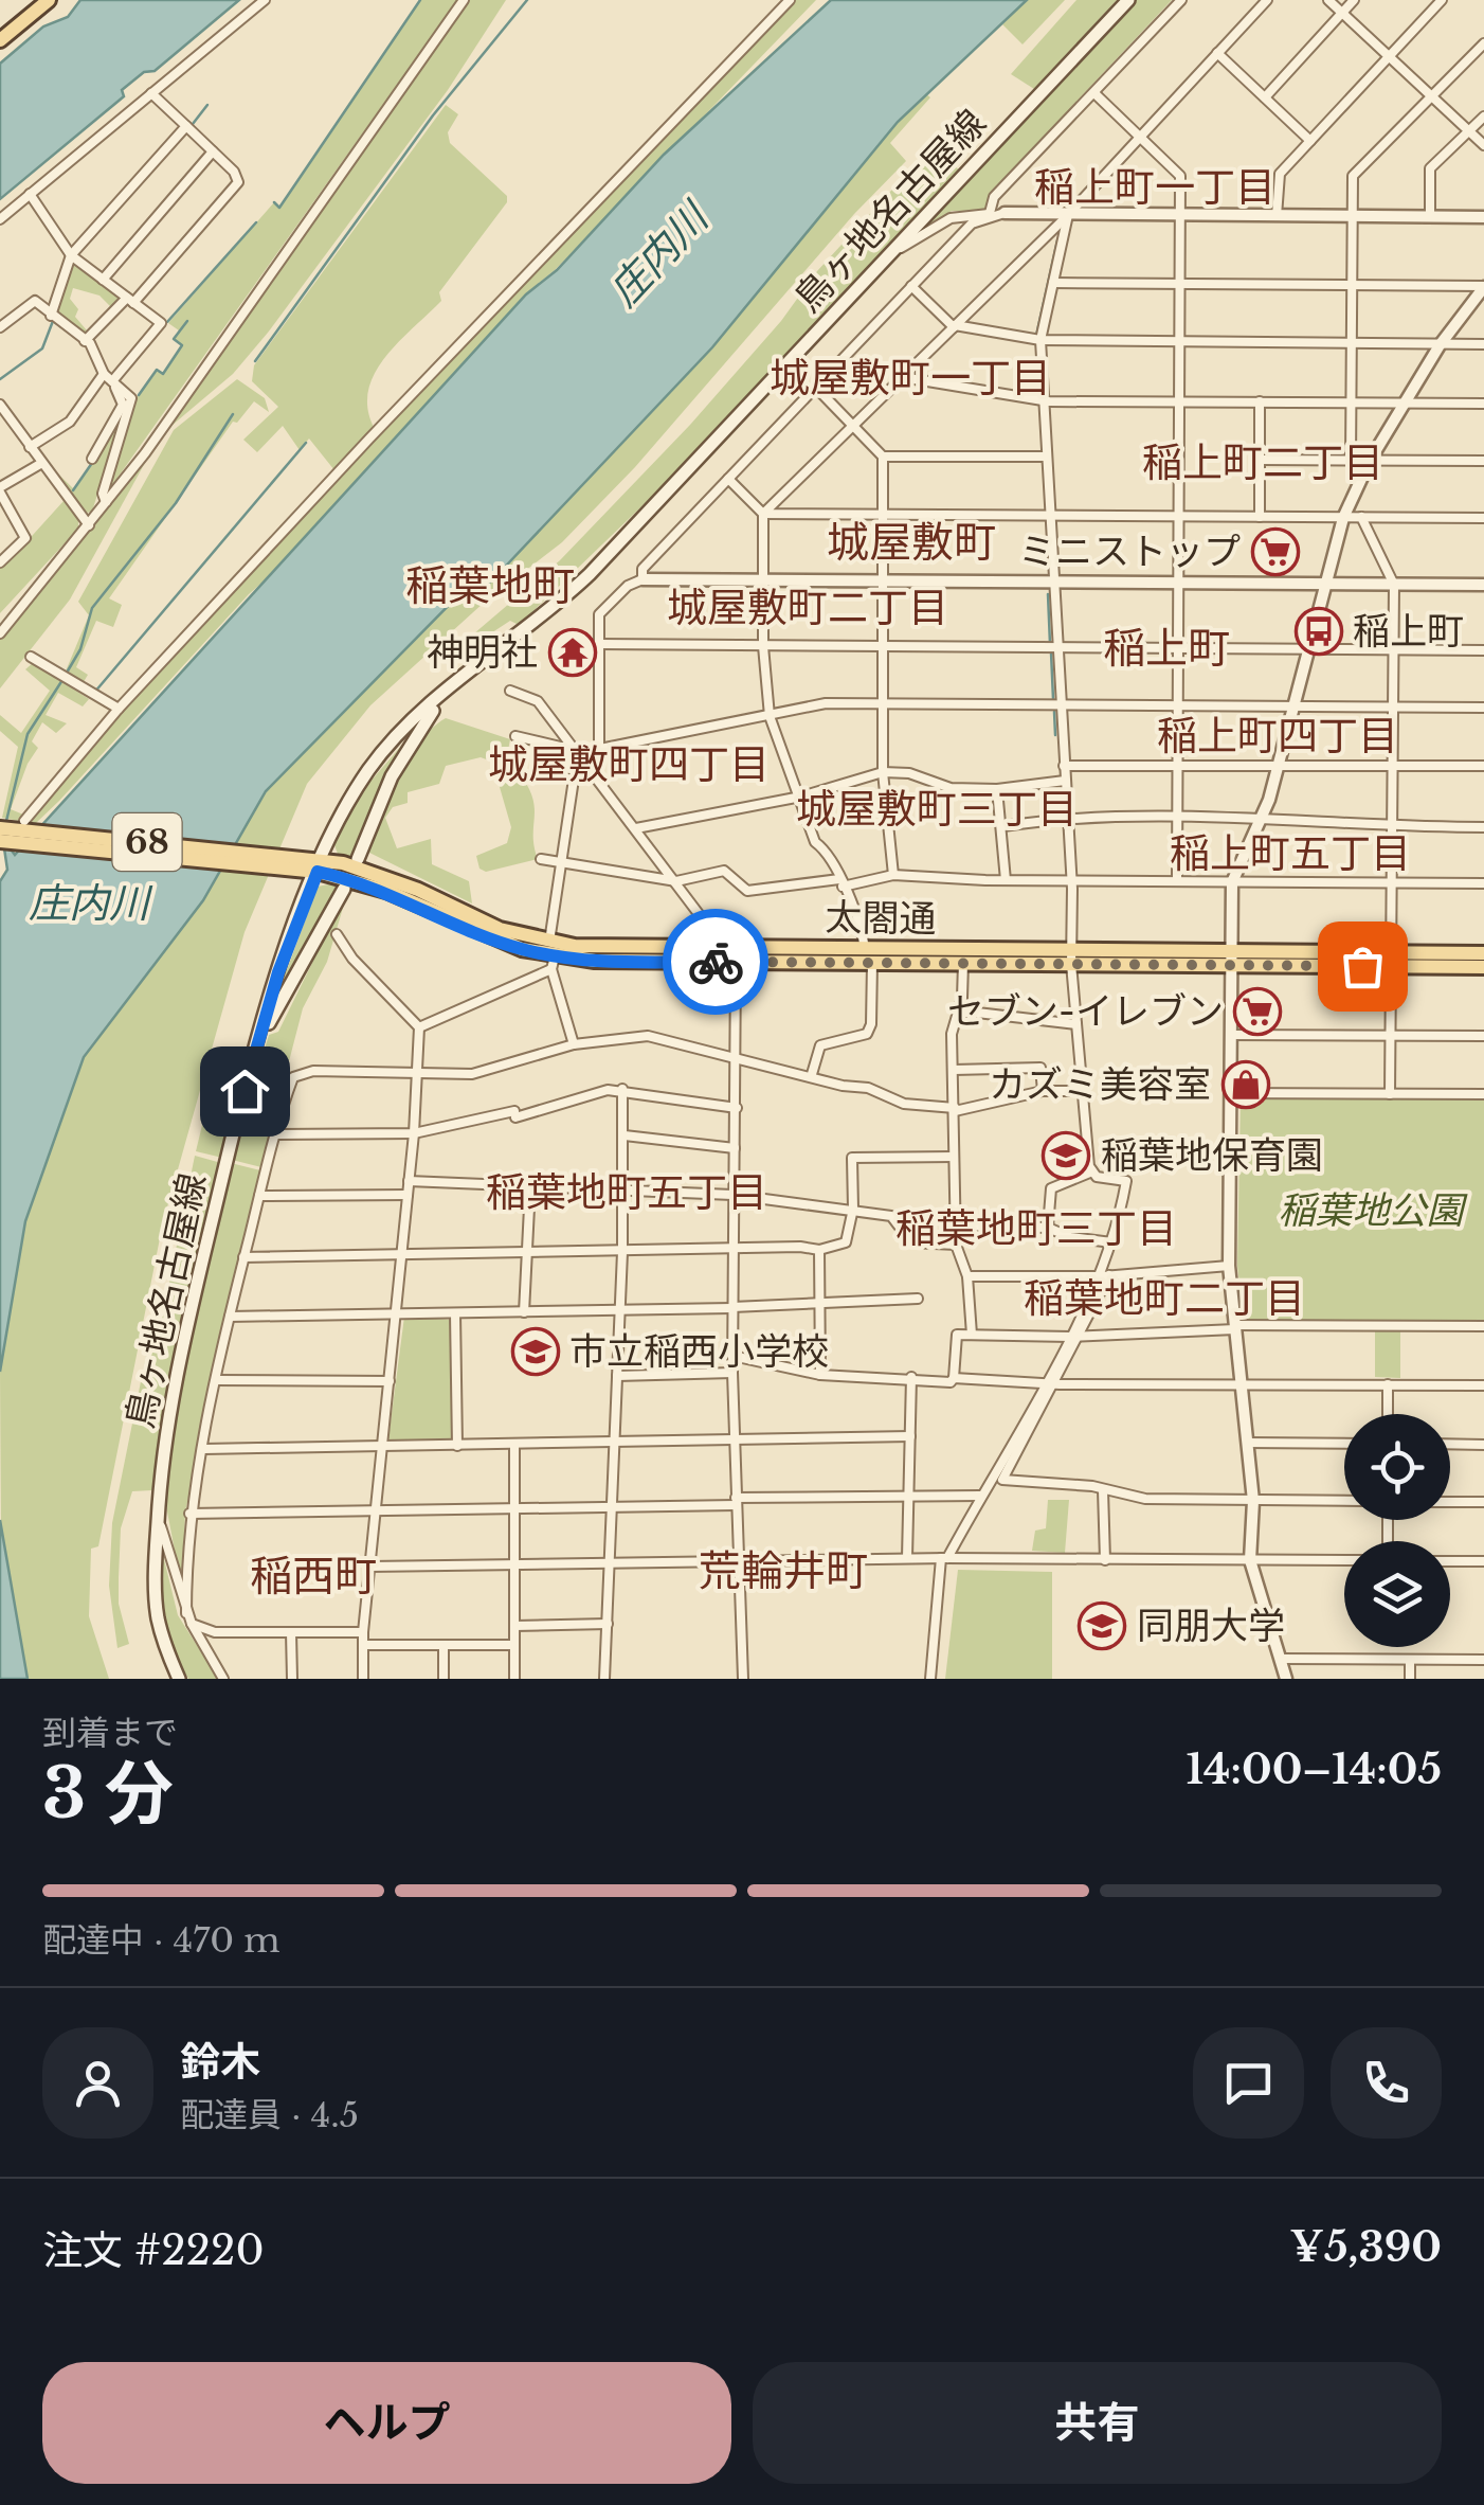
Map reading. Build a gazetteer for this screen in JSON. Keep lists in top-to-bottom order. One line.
{"streets":{"main road":["鳥ヶ地名古屋線","68","太閤通"]},"crossings":[["鳥ヶ地名古屋線","太閤通"],["68","太閤通"]],"districts":["稲上町一丁目","城屋敷町一丁目","稲上町二丁目","城屋敷町","稲葉地町","城屋敷町二丁目","稲上町","稲上町四丁目","城屋敷町四丁目","城屋敷町三丁目","稲上町五丁目","稲葉地町五丁目","稲葉地町三丁目","稲葉地町二丁目","荒輪井町","稲西町"],"water":["庄内川"],"parks":["稲葉地公園"],"places":{"supermarket":["ミニストップ","セブン-イレブン"],"bus stop":["稲上町"],"temple":["神明社"],"shop":["カズミ美容室"],"school or university":["稲葉地保育園","市立稲西小学校","同朋大学"]},"page":{"heading":["3 分","到着まで","14:00–14:05"],"panel":["鈴木","配達員 · 4.5","注文 #2220","¥5,390"],"bar":"配達中 · 470 m","buttons":["ヘルプ","共有"]}}
